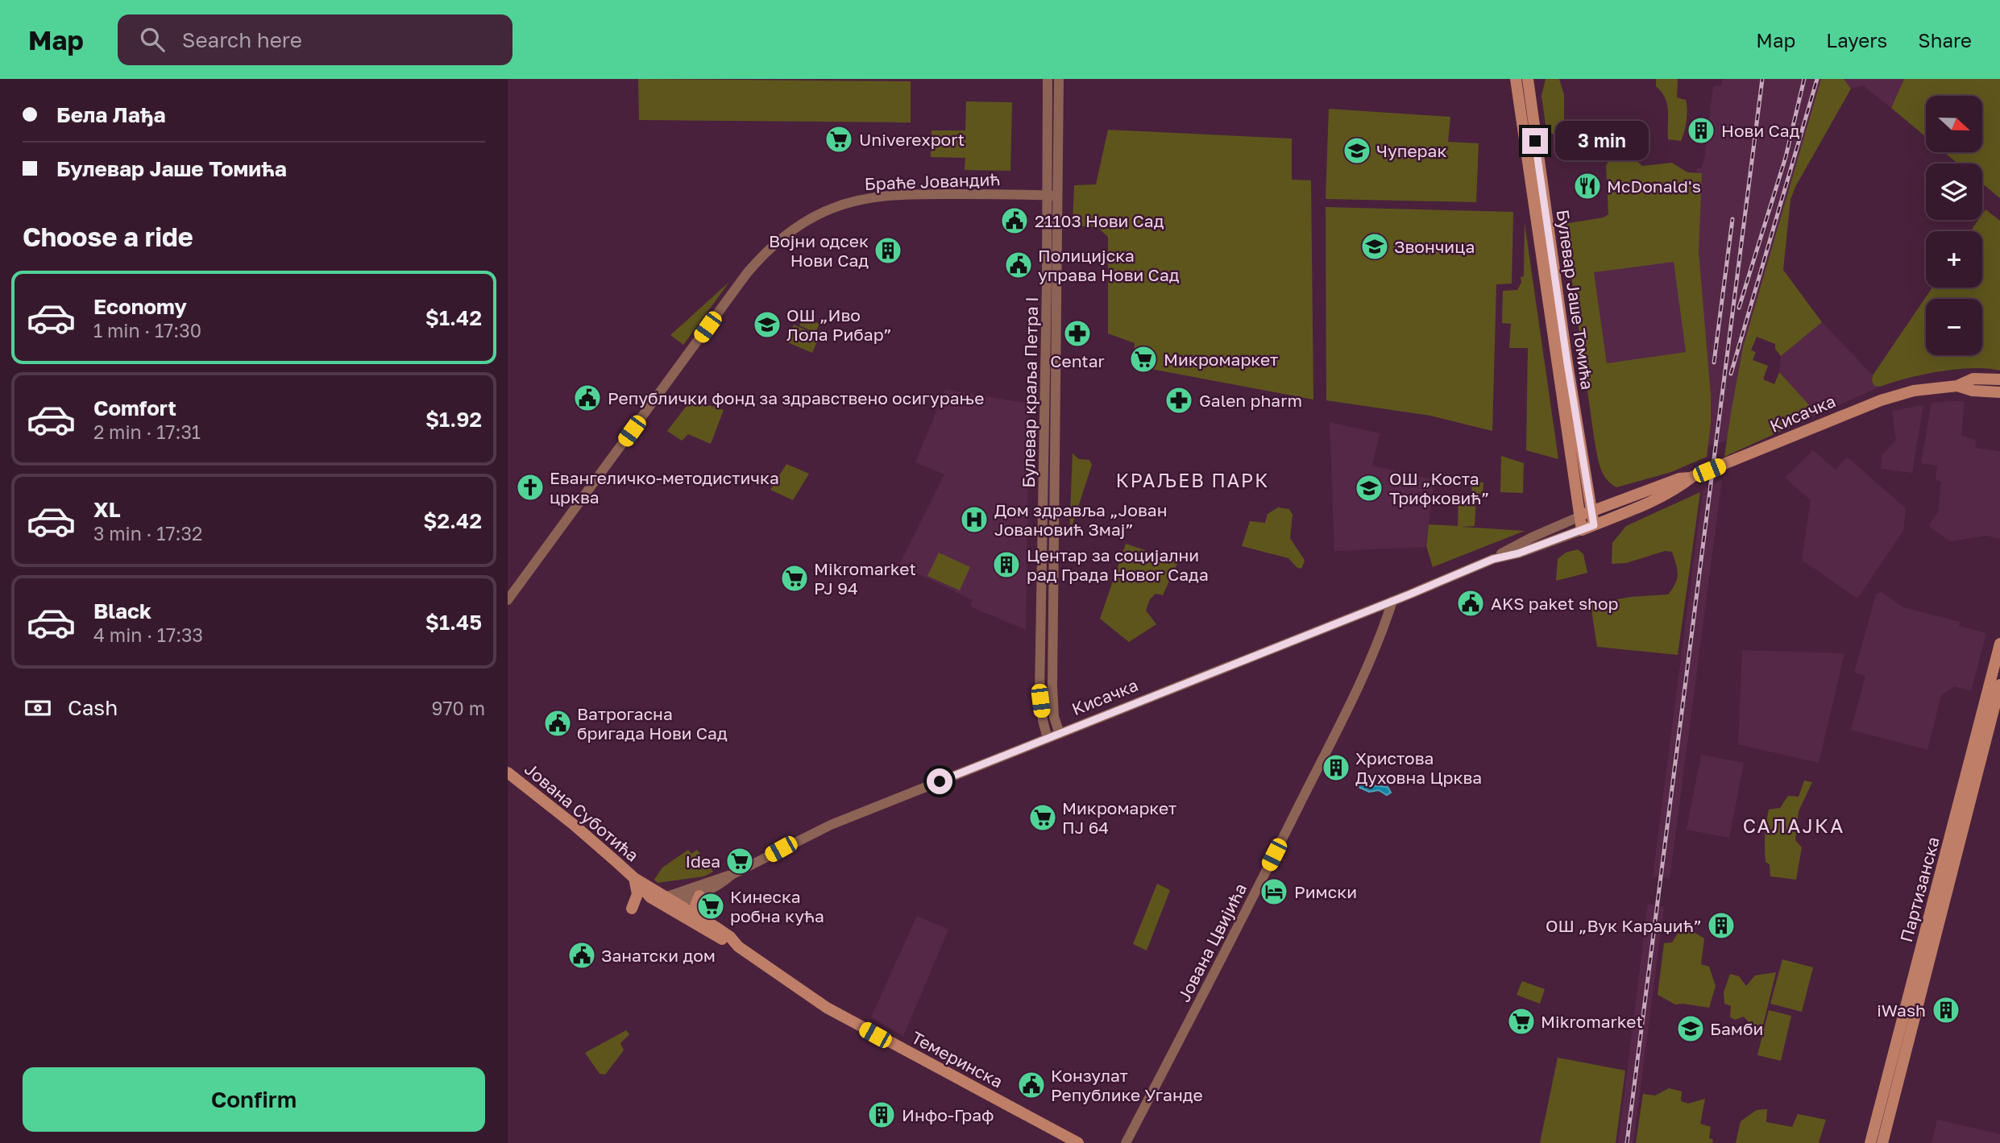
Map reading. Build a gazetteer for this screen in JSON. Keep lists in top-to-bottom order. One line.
{"streets":{"main road":["Булевар Јаше Томића","Кисачка","Јована Суботића","Партизанска","Темеринска"],"street":["Браће Јовандић","Булевар краља Петра I","Јована Цвијића"]},"crossings":[["Браће Јовандић","Булевар краља Петра I"],["Булевар Јаше Томића","Кисачка"],["Булевар краља Петра I","Кисачка"],["Кисачка","Јована Суботића"],["Кисачка","Јована Цвијића"],["Кисачка","Темеринска"],["Јована Суботића","Темеринска"]],"districts":["КРАЉЕВ ПАРК","САЛАЈКА"],"places":{"building":["Нови Сад","Војни одсек Нови Сад","Центар за социјални рад Града Новог Сада","Христова Духовна Црква","ОШ „Вук Караџић”","iWash","Инфо-Граф"],"supermarket":["Univerexport","Микромаркет","Mikromarket PJ 94","Микромаркет ПЈ 64","Idea","Кинеска робна кућа","Mikromarket"],"school or university":["Чуперак","Звончица","ОШ „Иво Лола Рибар”","ОШ „Коста Трифковић”","Бамби"],"restaurant":["McDonald's"],"public building":["21103 Нови Сад","Полицијска управа Нови Сад","Републички фонд за здравствено осигурање","AKS paket shop","Ватрогасна бригада Нови Сад","Занатски дом","Конзулат Републике Уганде"],"pharmacy":["Centar","Galen pharm"],"church":["Евангеличко-методистичка црква"],"hospital":["Дом здравља „Јован Јовановић Змај”"],"hotel":["Римски"]},"north":"right","page":{"header":"Map","search":"Search here","nav":["Map","Layers","Share"],"banner":["Бела Лађа","Булевар Јаше Томића"],"map_buttons":["+","−"],"bubble":"3 min","heading":"Choose a ride","list":[{"name":"Economy","note":"1 min · 17:30","value":"$1.42"},{"name":"Comfort","note":"2 min · 17:31","value":"$1.92"},{"name":"XL","note":"3 min · 17:32","value":"$2.42"},{"name":"Black","note":"4 min · 17:33","value":"$1.45"}],"pay":["Cash","970 m"],"buttons":"Confirm"}}
